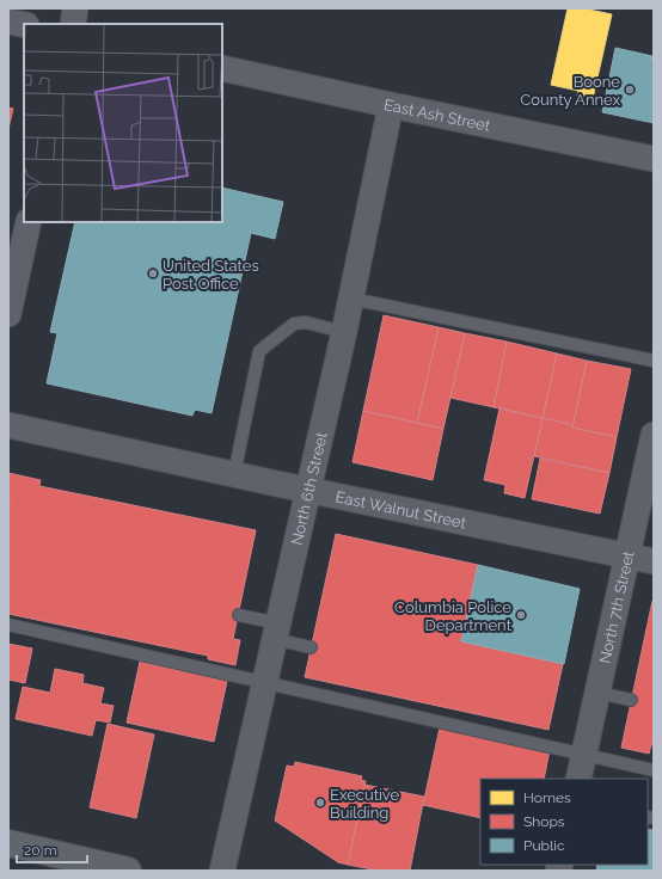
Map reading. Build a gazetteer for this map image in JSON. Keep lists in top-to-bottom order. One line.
{"streets":{"street":["East Ash Street","North 6th Street","East Walnut Street","North 7th Street"]},"crossings":[["East Ash Street","North 6th Street"],["North 6th Street","East Walnut Street"],["East Walnut Street","North 7th Street"]],"places":["Boone County Annex","United States Post Office","Columbia Police Department","Executive Building"],"legend":["Homes","Shops","Public"],"scale_bar":"20 m"}
